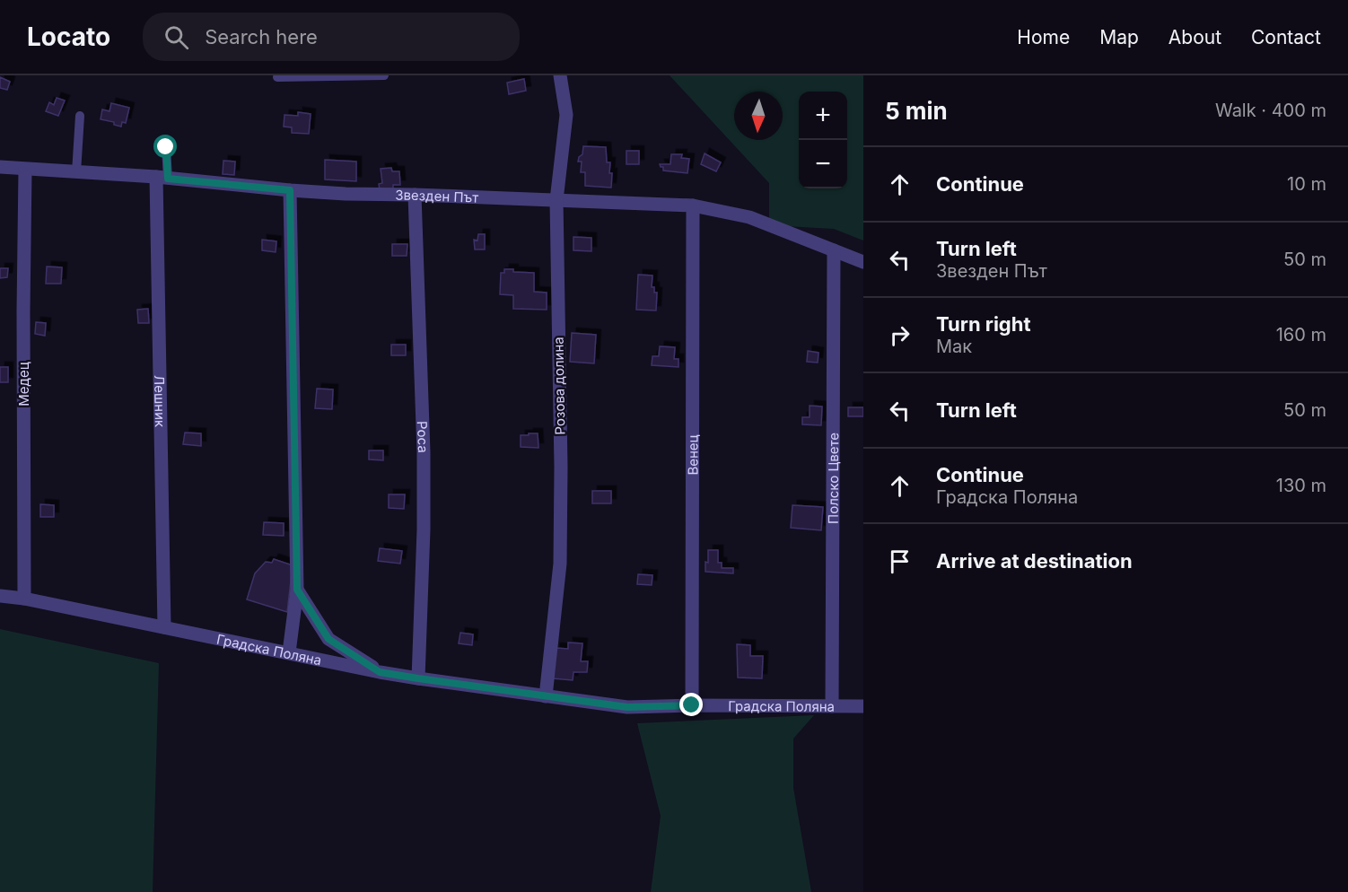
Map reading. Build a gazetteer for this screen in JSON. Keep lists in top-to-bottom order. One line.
{"streets":{"street":["Звезден Път","Медец","Розова долина","Лешник","Роса","Венец","Полско Цвете","Градска Поляна"]},"crossings":[["Звезден Път","Медец"],["Звезден Път","Розова долина"],["Звезден Път","Лешник"],["Звезден Път","Роса"],["Звезден Път","Венец"],["Звезден Път","Полско Цвете"],["Медец","Градска Поляна"],["Розова долина","Градска Поляна"],["Лешник","Градска Поляна"],["Роса","Градска Поляна"],["Венец","Градска Поляна"],["Полско Цвете","Градска Поляна"]],"north":"bottom","page":{"header":"Locato","search":"Search here","nav":["Home","Map","About","Contact"],"heading":["5 min","Walk · 400 m"],"map_buttons":["+","−"],"list":[["Continue","10 m"],["Turn left","Звезден Път","50 m"],["Turn right","Мак","160 m"],["Turn left","50 m"],["Continue","Градска Поляна","130 m"],"Arrive at destination"]}}
